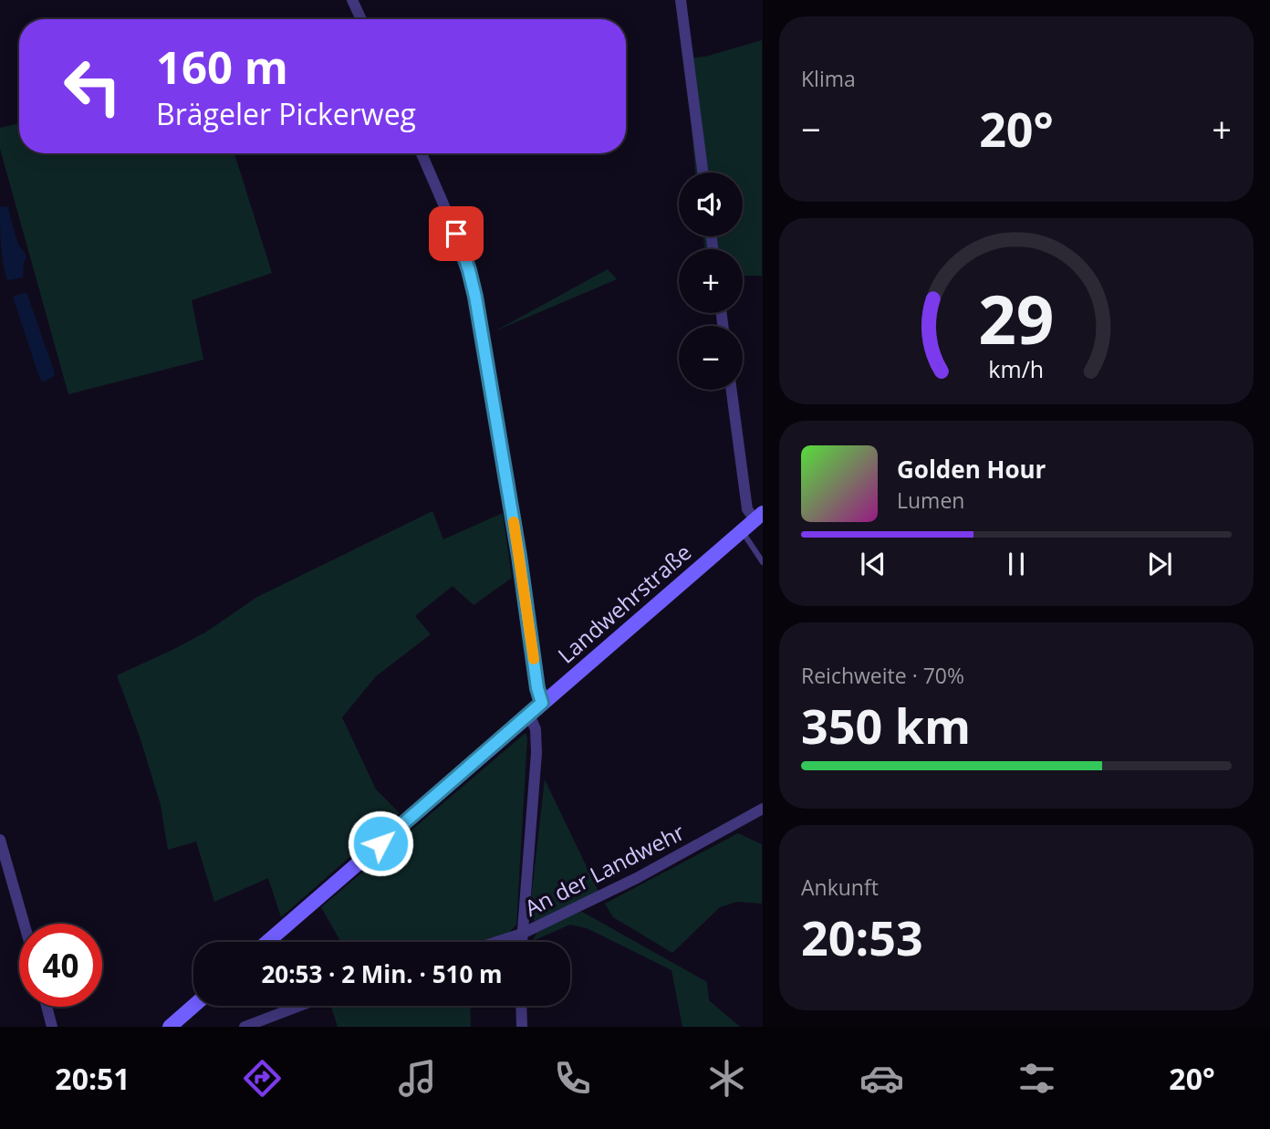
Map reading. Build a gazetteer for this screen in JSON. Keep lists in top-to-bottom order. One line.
{"streets":{"street":["Landwehrstraße","An der Landwehr"]},"page":{"tile":["Klima",["Reichweite · 70%","350 km"],["Ankunft","20:53"]],"turn":["160 m","Brägeler Pickerweg"],"heat":["−","20°","+"],"map_buttons":["+","−"],"song":["Golden Hour","Lumen"],"limit":"40","trip":"20:53 · 2 Min. · 510 m","tabs":["20:51","20°"],"gauge":["29","km/h"]}}
